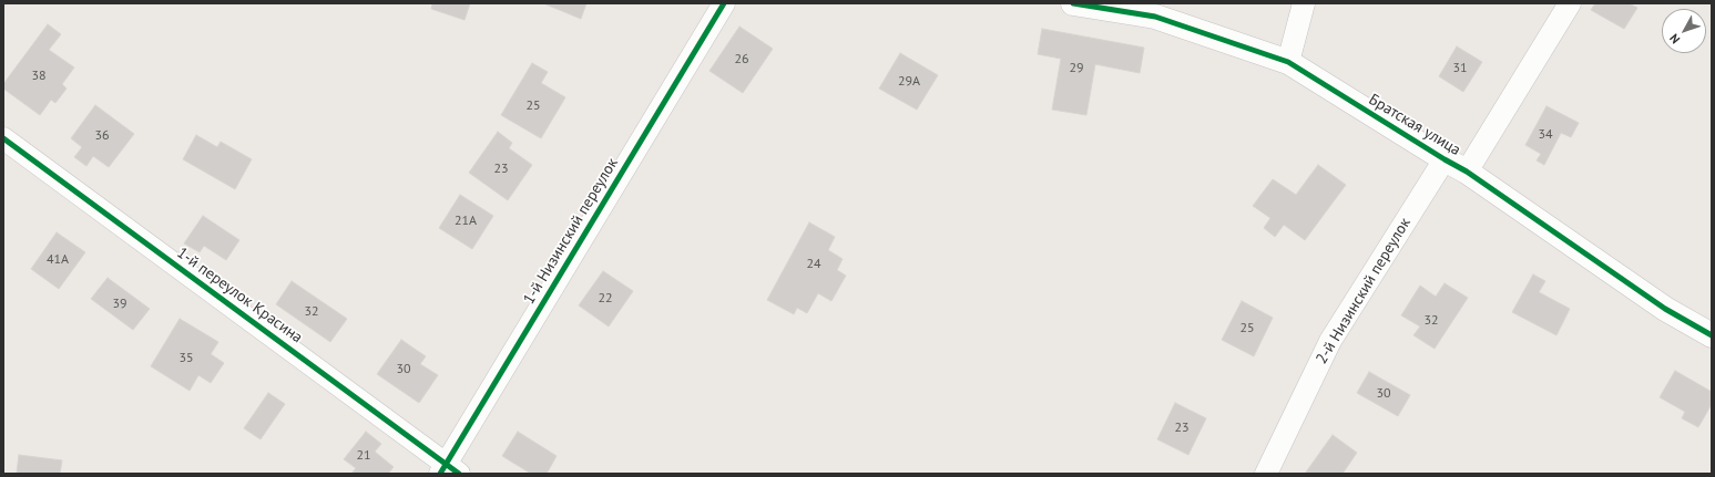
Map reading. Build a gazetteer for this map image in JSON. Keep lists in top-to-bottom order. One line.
{"streets":{"street":["Братская улица","1-й Низинский переулок","2-й Низинский переулок","1-й переулок Красина"]},"crossings":[["Братская улица","2-й Низинский переулок"],["1-й Низинский переулок","1-й переулок Красина"]],"house_numbers":["26","29","31","38","29А","25","34","36","23","21А","41А","24","22","39","32","32","25","35","30","30","23","21"],"north":"bottom left"}
